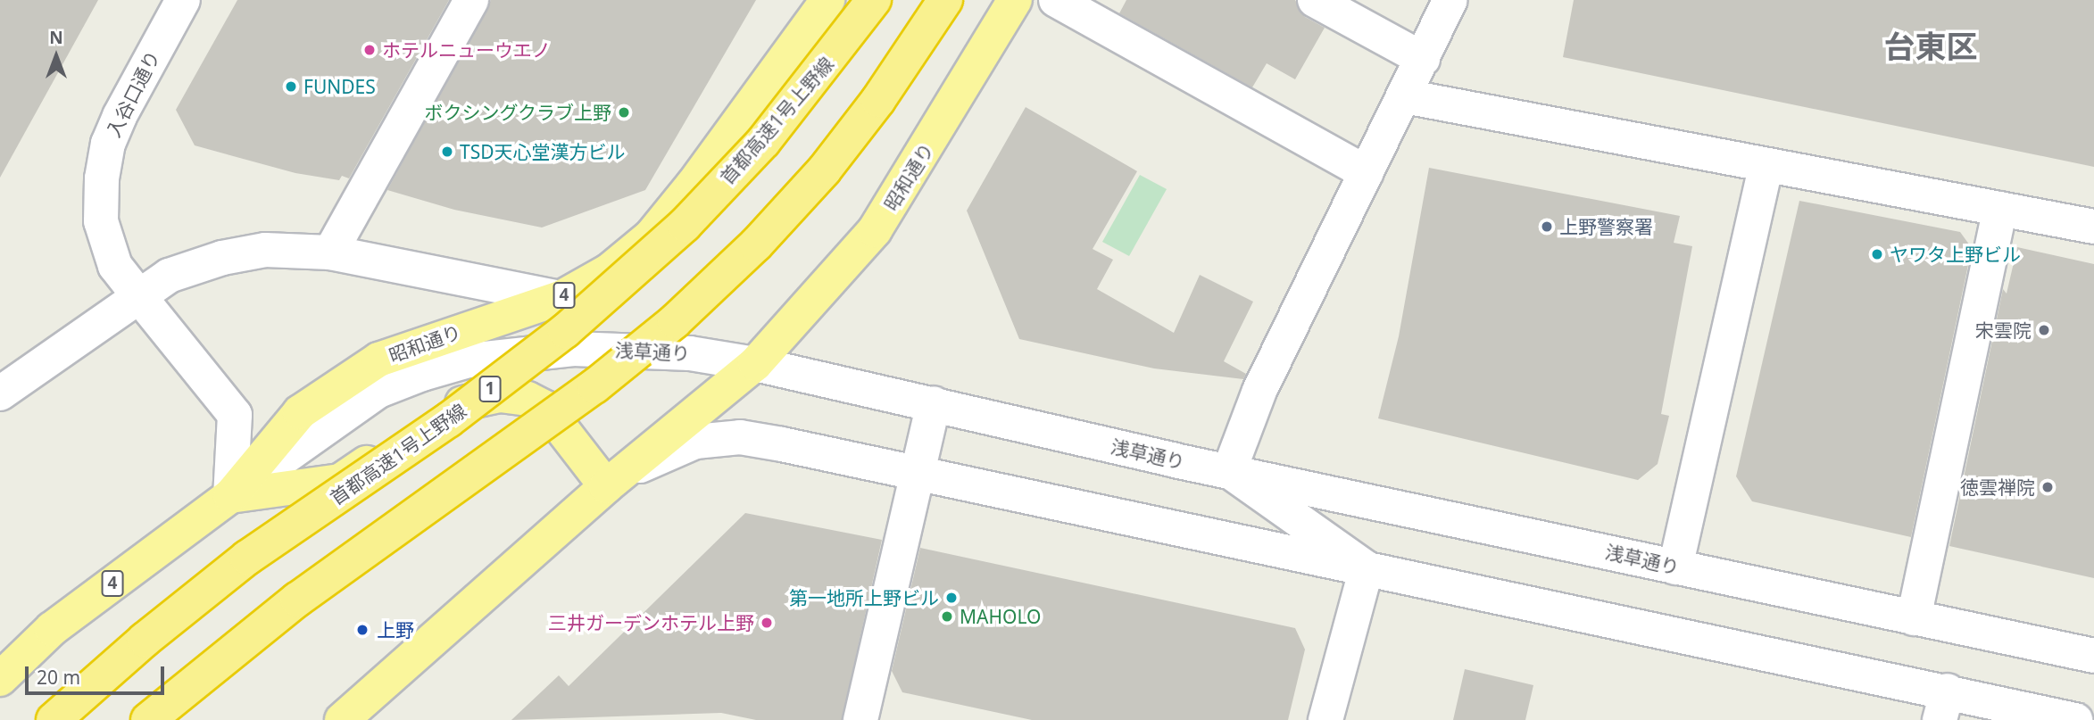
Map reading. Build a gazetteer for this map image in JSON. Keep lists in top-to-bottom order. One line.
{"streets":{"highway":["首都高速1号上野線","昭和通り","4","1"],"street":["入谷口通り","浅草通り"]},"crossings":[["入谷口通り","昭和通り"],["入谷口通り","浅草通り"],["昭和通り","浅草通り"]],"districts":["台東区"],"places":["ホテルニューウエノ","FUNDES","ボクシングクラブ上野","TSD天心堂漢方ビル","上野警察署","ヤワタ上野ビル","宋雲院","徳雲禅院","第一地所上野ビル","MAHOLO","三井ガーデンホテル上野","上野"],"scale_bar":"20 m","north":"top"}
